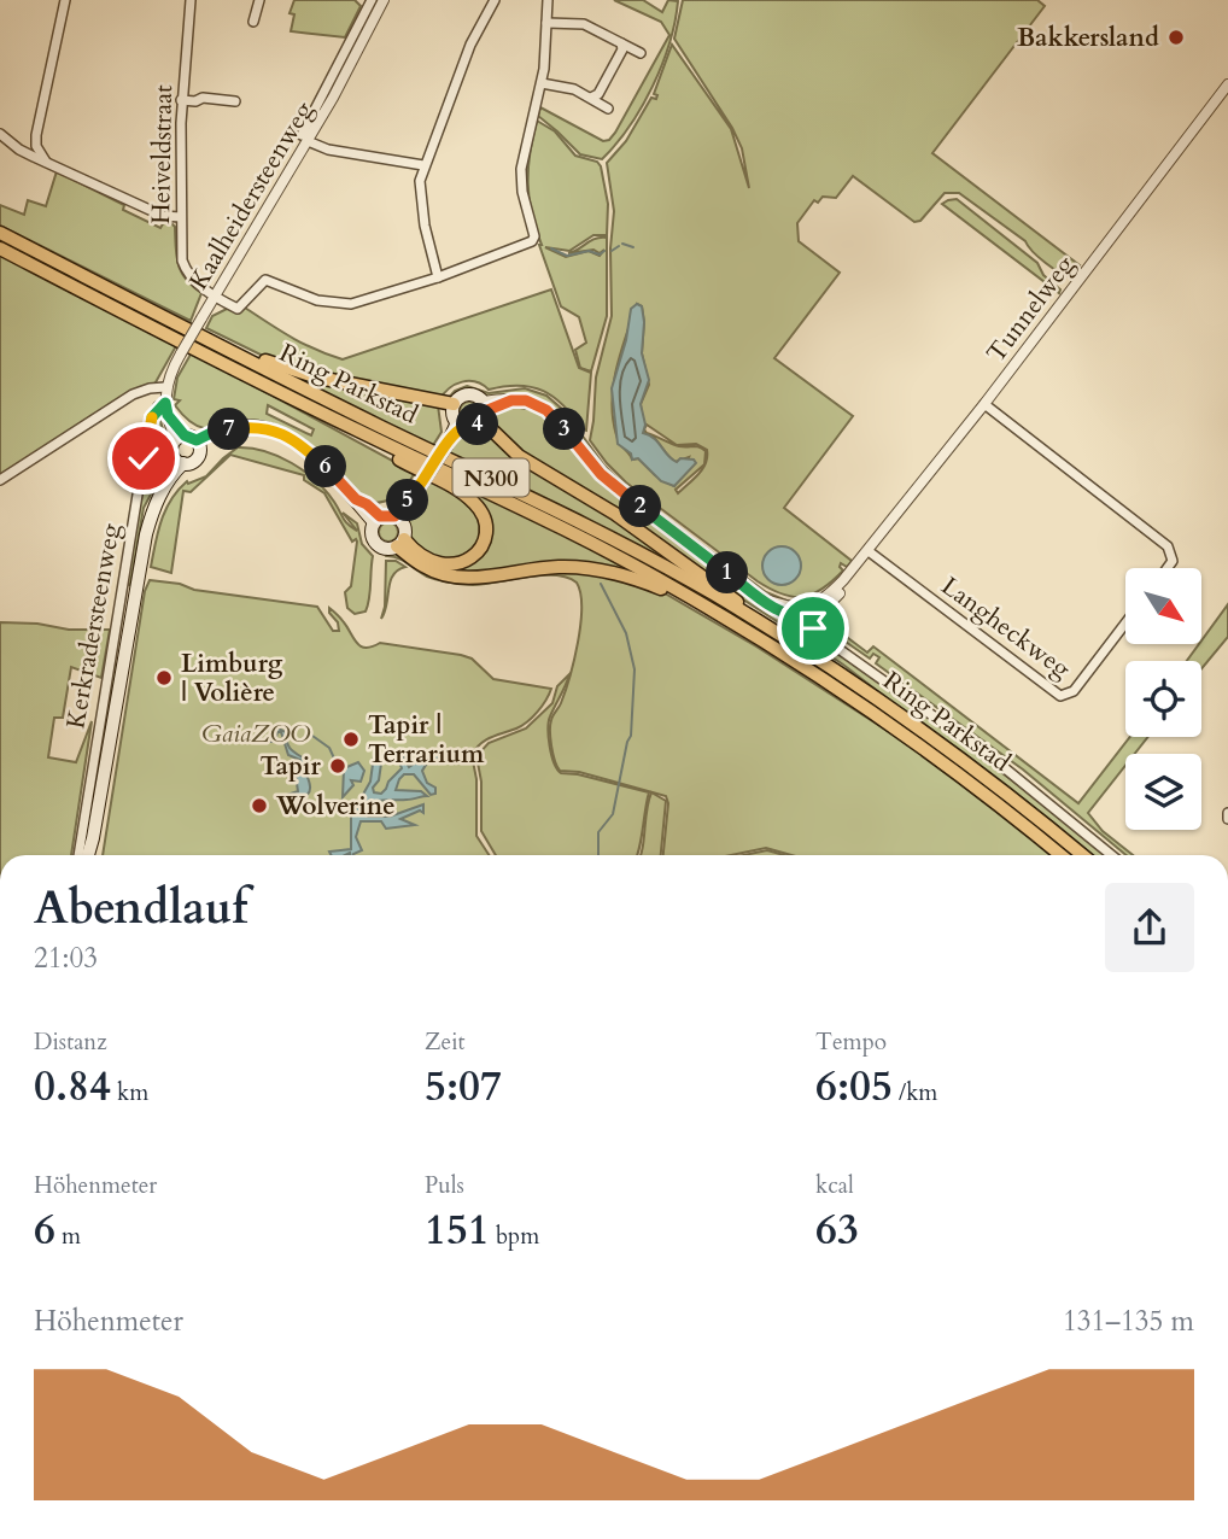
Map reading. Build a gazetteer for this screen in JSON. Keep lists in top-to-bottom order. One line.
{"streets":{"highway":["Ring Parkstad","N300"],"main road":["Kerkradersteenweg"],"street":["Heiveldstraat","Kaalheidersteenweg","Tunnelweg","Langheckweg"]},"crossings":[["Heiveldstraat","Kaalheidersteenweg"],["Kaalheidersteenweg","Kerkradersteenweg"],["Tunnelweg","Langheckweg"],["Ring Parkstad","N300"]],"parks":["GaiaZOO"],"places":["Bakkersland","Limburg | Volière","Tapir | Terrarium","Tapir","Wolverine"],"north":"bottom right","page":{"pins":["4","3","7","6","5","2","1"],"heading":["Abendlauf","21:03"],"stats":[["Distanz","0.84 km"],["Zeit","5:07"],["Tempo","6:05 /km"],["Höhenmeter","6 m"],["Puls","151 bpm"],["kcal","63"]],"chart":["Höhenmeter","131–135 m"]}}
